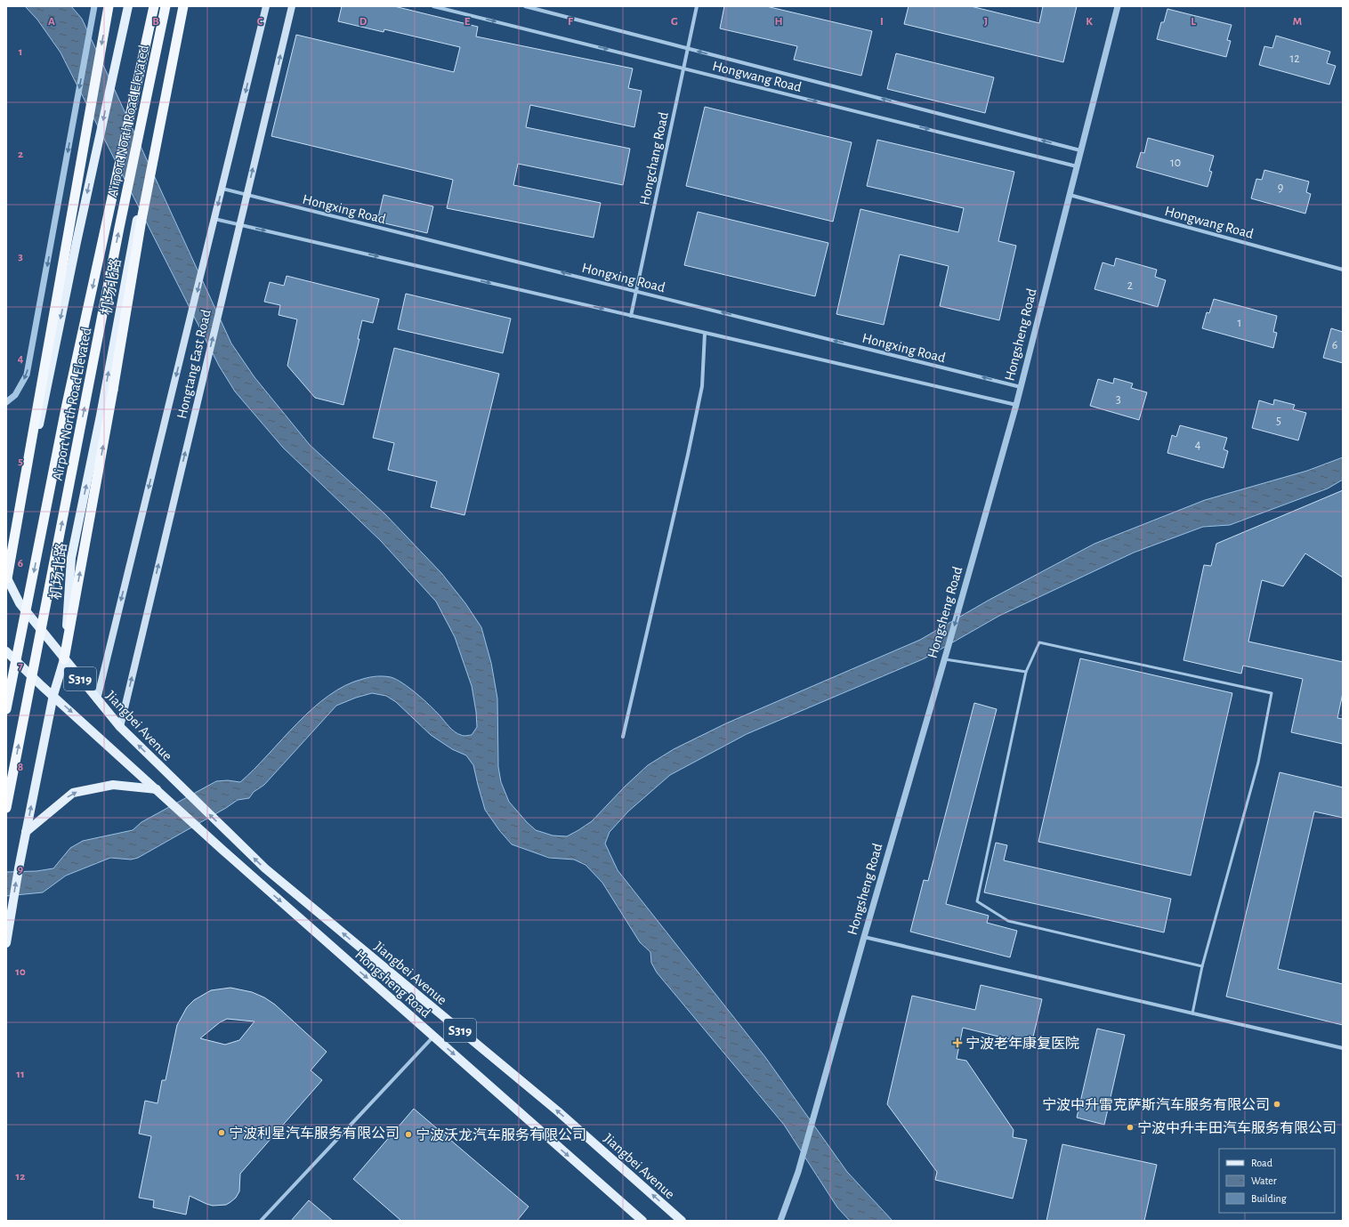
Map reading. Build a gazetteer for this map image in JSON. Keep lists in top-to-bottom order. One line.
{"streets":{"highway":["Airport North Road Elevated"],"main road":["机场北路","Hongsheng Road","Hongtang East Road","S319","Jiangbei Avenue"],"street":["Hongwang Road","Hongchang Road","Hongxing Road"]},"crossings":[["Hongwang Road","Hongchang Road"],["Hongwang Road","Hongsheng Road"],["Hongchang Road","Hongxing Road"],["Hongxing Road","Hongsheng Road"],["Hongxing Road","Hongtang East Road"],["机场北路","S319"],["机场北路","Jiangbei Avenue"],["Hongsheng Road","S319"],["Hongtang East Road","Jiangbei Avenue"]],"one_way":["Hongsheng Road","Jiangbei Avenue"],"places":{"health":["宁波老年康复医院"],"other":["宁波中升雷克萨斯汽车服务有限公司","宁波中升丰田汽车服务有限公司","宁波利星汽车服务有限公司","宁波沃龙汽车服务有限公司"]},"house_numbers":["12","10","9","2","1","6","3","5","4"],"legend":["Road","Water","Building"],"grid":{"columns":["A","B","C","D","E","F","G","H","I","J","K","L","M"],"rows":["1","2","3","4","5","6","7","8","9","10","11","12"]}}
